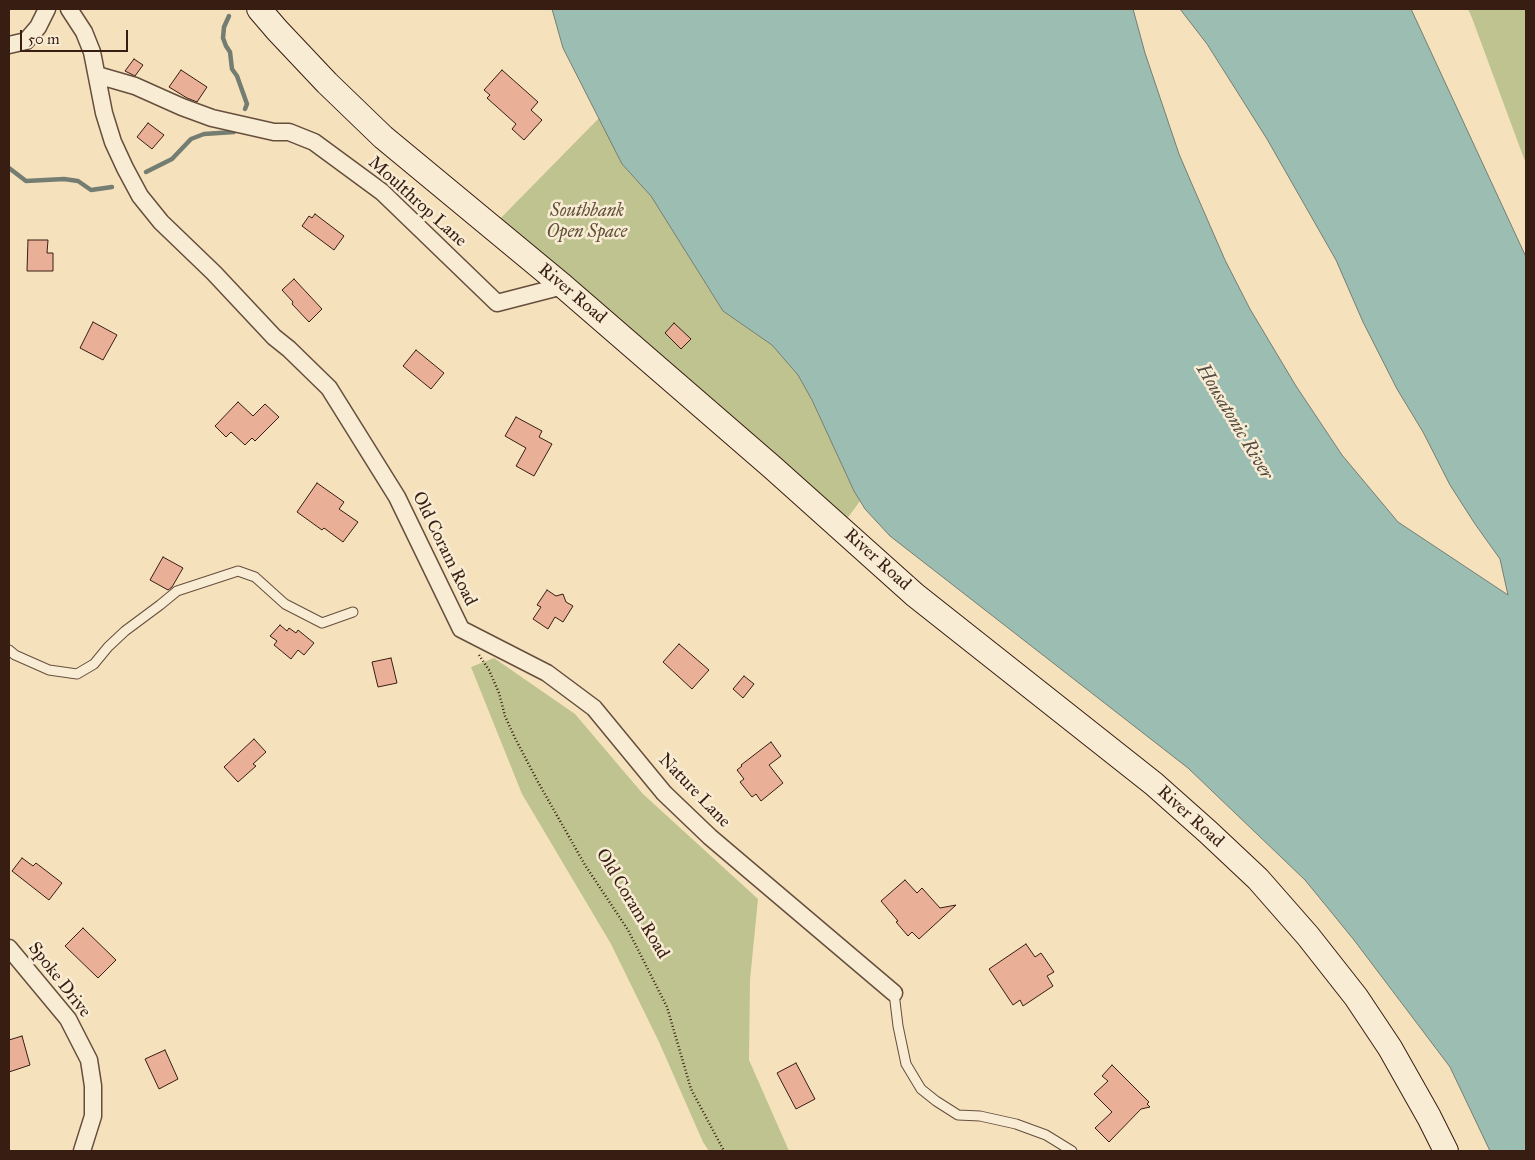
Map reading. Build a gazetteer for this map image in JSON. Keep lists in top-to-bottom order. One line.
{"streets":{"main road":["River Road"],"street":["Moulthrop Lane","Old Coram Road","Nature Lane","Spoke Drive"]},"crossings":[["Moulthrop Lane","River Road"],["Moulthrop Lane","Old Coram Road"],["Old Coram Road","Nature Lane"]],"water":["Housatonic River"],"parks":["Southbank Open Space"],"scale_bar":"50 m"}
